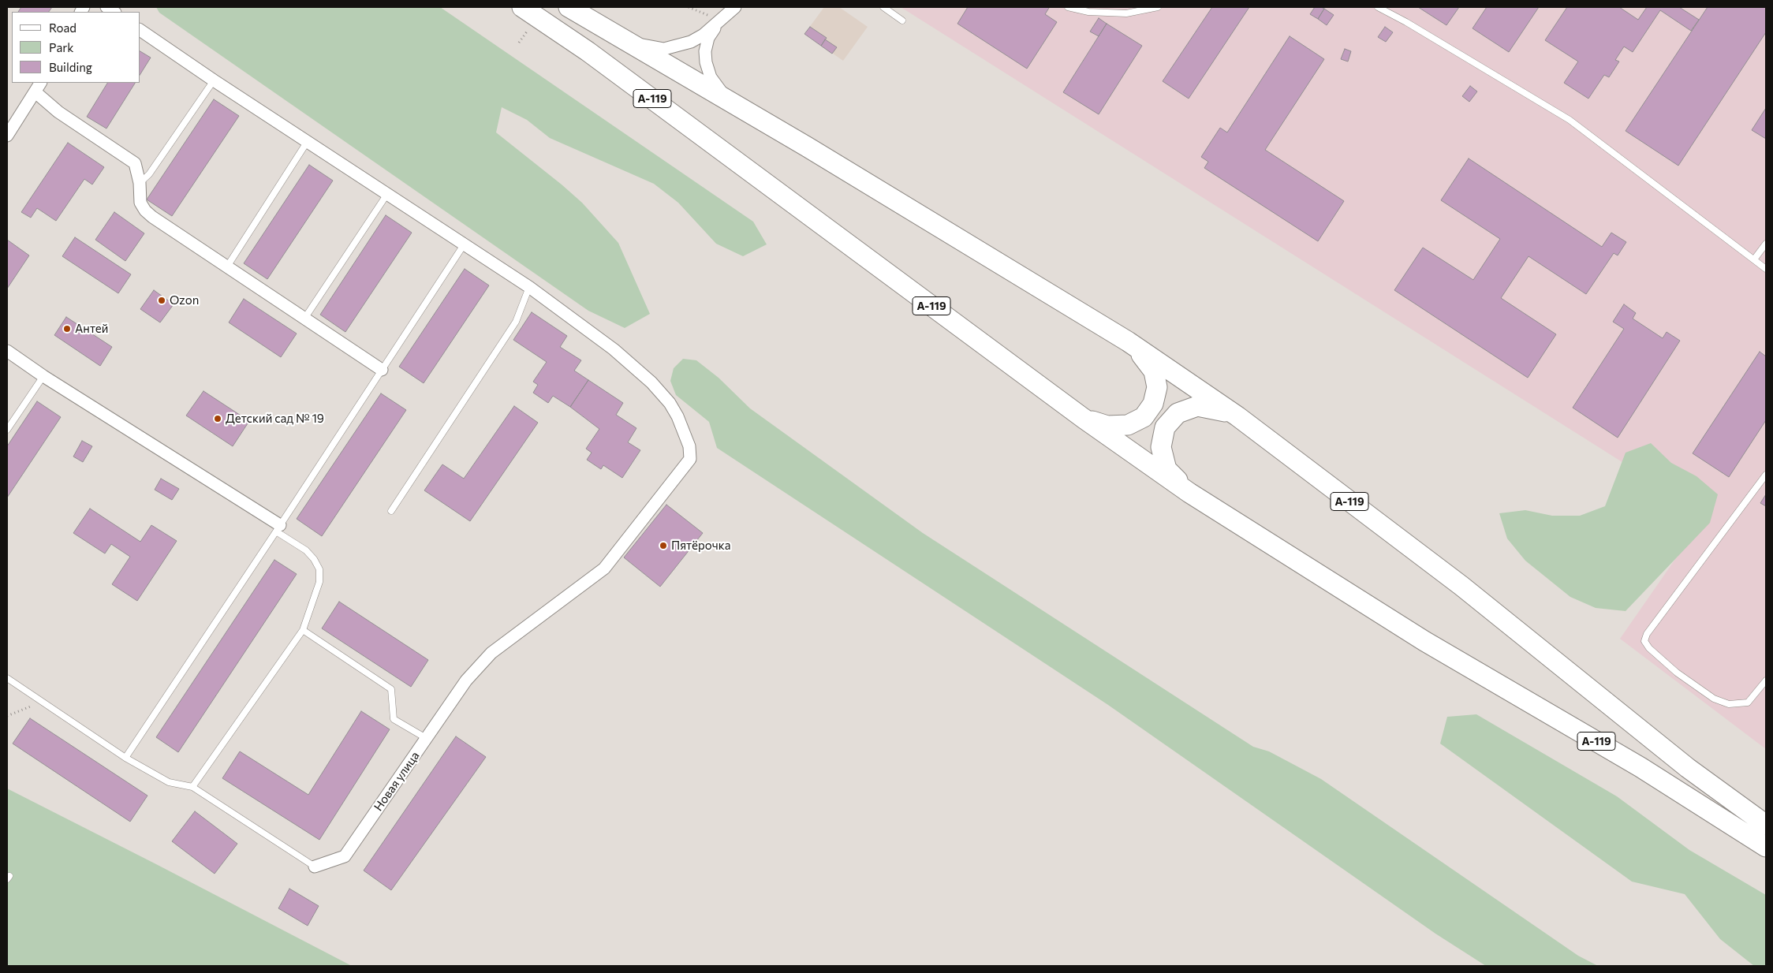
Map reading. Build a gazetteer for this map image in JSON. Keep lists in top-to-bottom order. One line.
{"streets":{"highway":["А-119"],"street":["Новая улица"]},"places":["Ozon","Антей","Детский сад № 19","Пятёрочка"],"legend":["Road","Park","Building"]}
